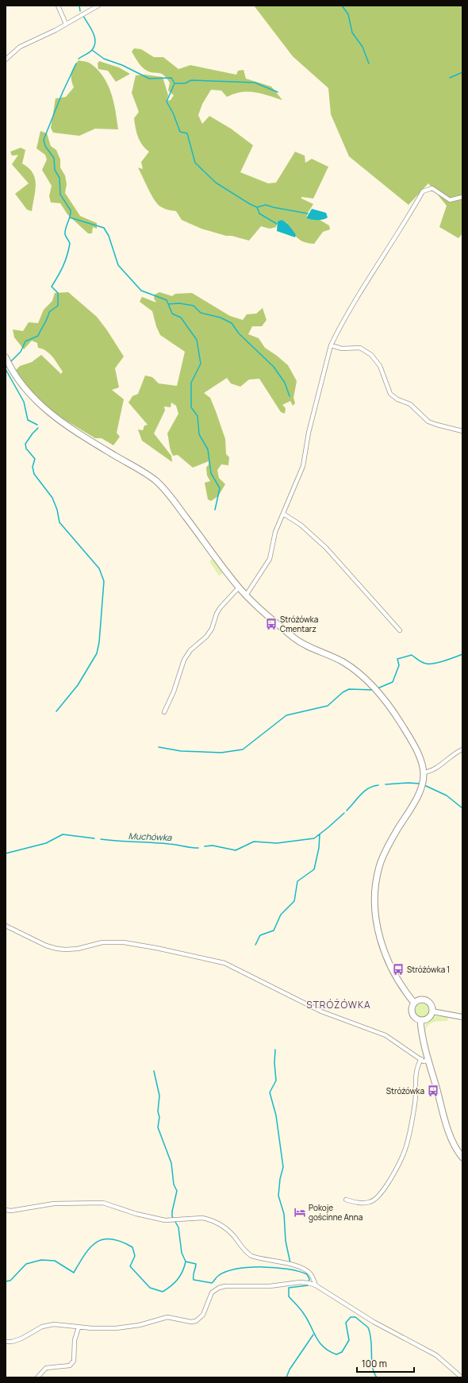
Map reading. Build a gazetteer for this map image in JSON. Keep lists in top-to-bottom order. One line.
{"districts":["STRÓŻÓWKA"],"water":["Muchówka"],"places":{"bus stop":["Stróżówka Cmentarz","Stróżówka 1","Stróżówka"],"hotel":["Pokoje gościnne Anna"]},"scale_bar":"100 m"}
